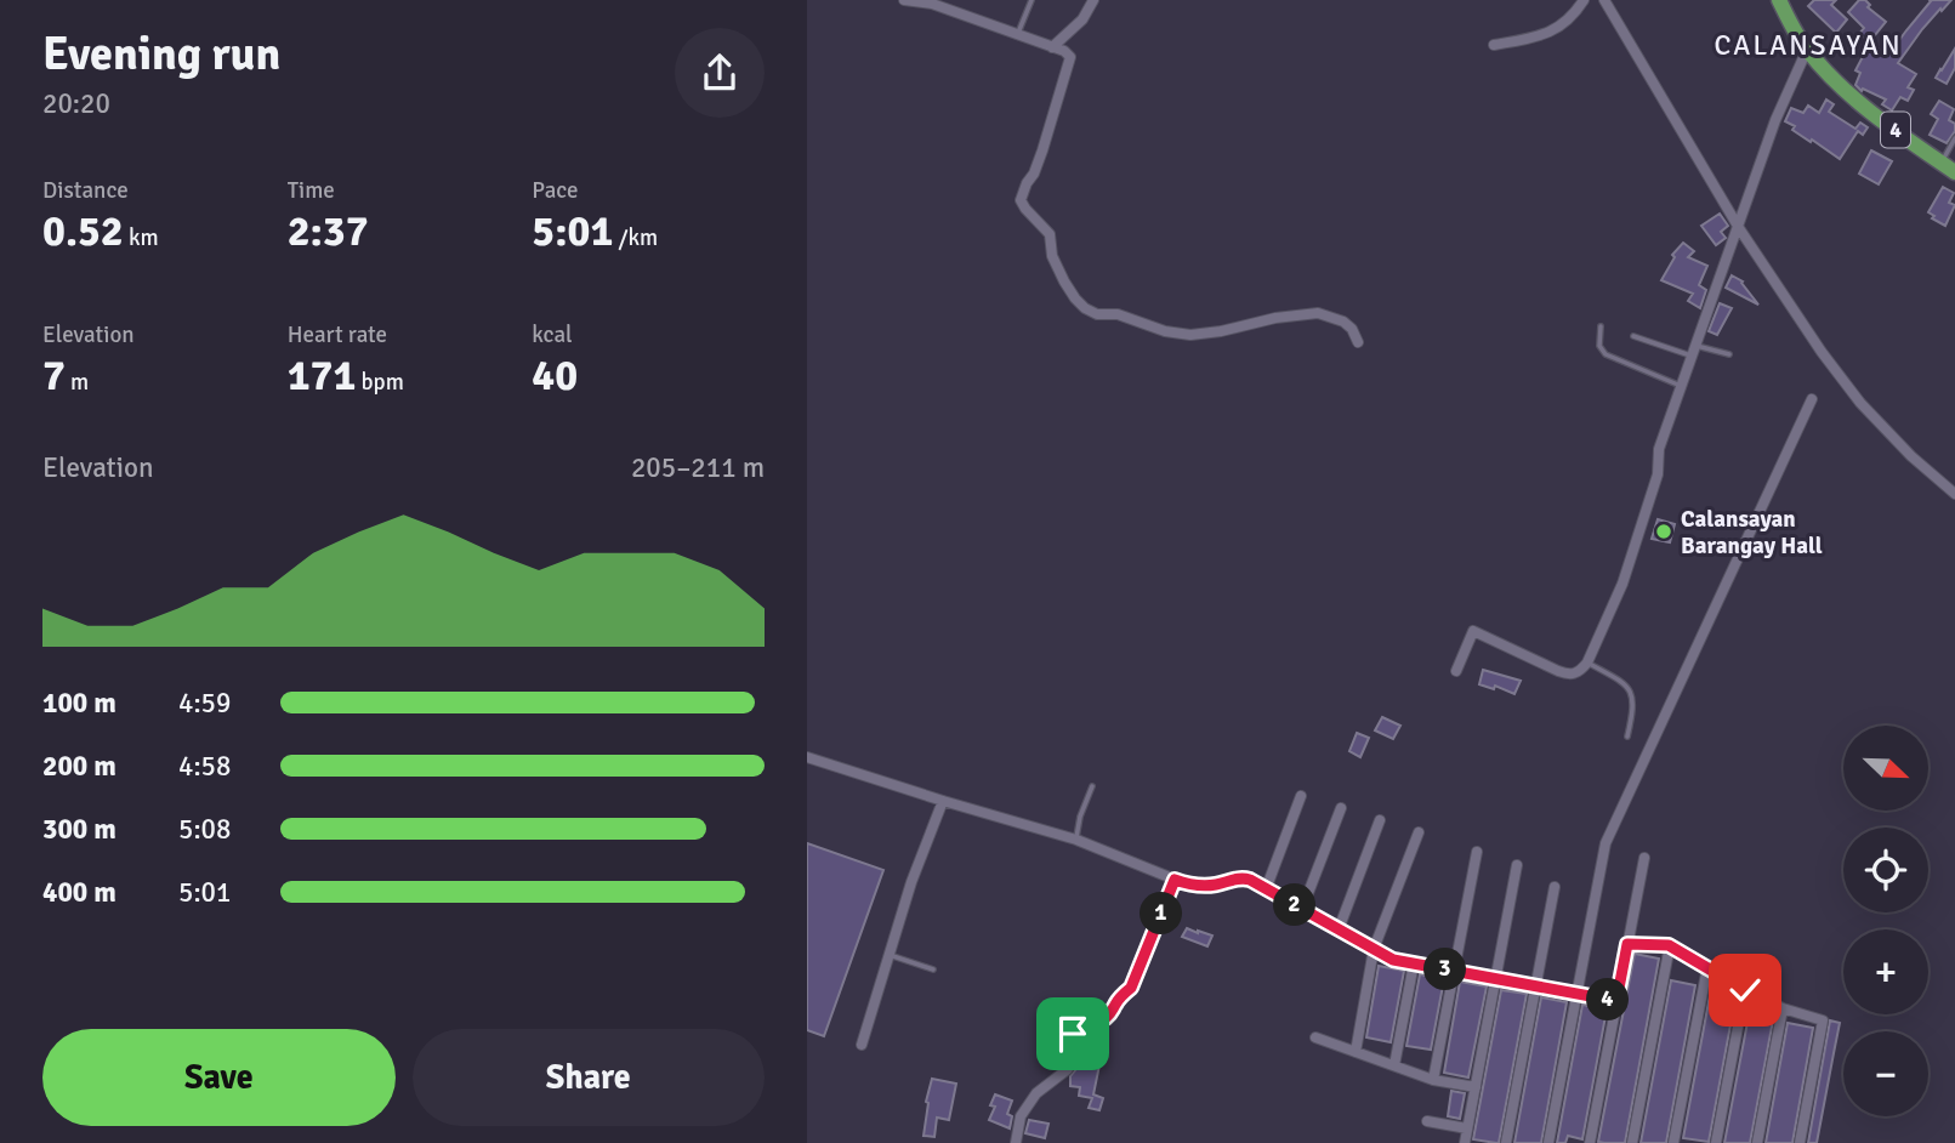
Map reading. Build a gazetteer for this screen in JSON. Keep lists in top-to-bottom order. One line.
{"streets":{"highway":["4"]},"districts":["CALANSAYAN"],"places":["Calansayan Barangay Hall"],"north":"bottom right","page":{"heading":["Evening run","20:20"],"stats":[["Distance","0.52 km"],["Time","2:37"],["Pace","5:01 /km"],["Elevation","7 m"],["Heart rate","171 bpm"],["kcal","40"]],"chart":["Elevation","205–211 m"],"list":[{"name":"100 m","note":"4:59"},{"name":"200 m","note":"4:58"},{"name":"300 m","note":"5:08"},{"name":"400 m","note":"5:01"}],"map_buttons":["+","−"],"pins":["2","1","3","4"],"buttons":["Save","Share"]}}
